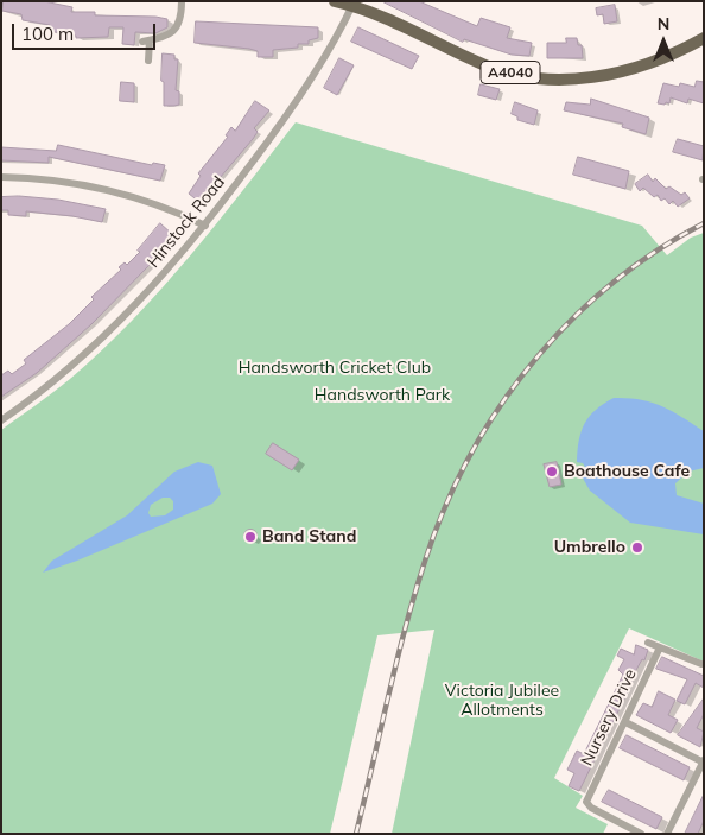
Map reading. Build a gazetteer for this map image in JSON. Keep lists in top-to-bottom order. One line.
{"streets":{"main road":["A4040"],"street":["Hinstock Road","Nursery Drive"]},"crossings":[["A4040","Hinstock Road"]],"parks":["Handsworth Cricket Club","Handsworth Park","Victoria Jubilee Allotments"],"places":["Boathouse Cafe","Band Stand","Umbrello"],"scale_bar":"100 m","north":"top"}
